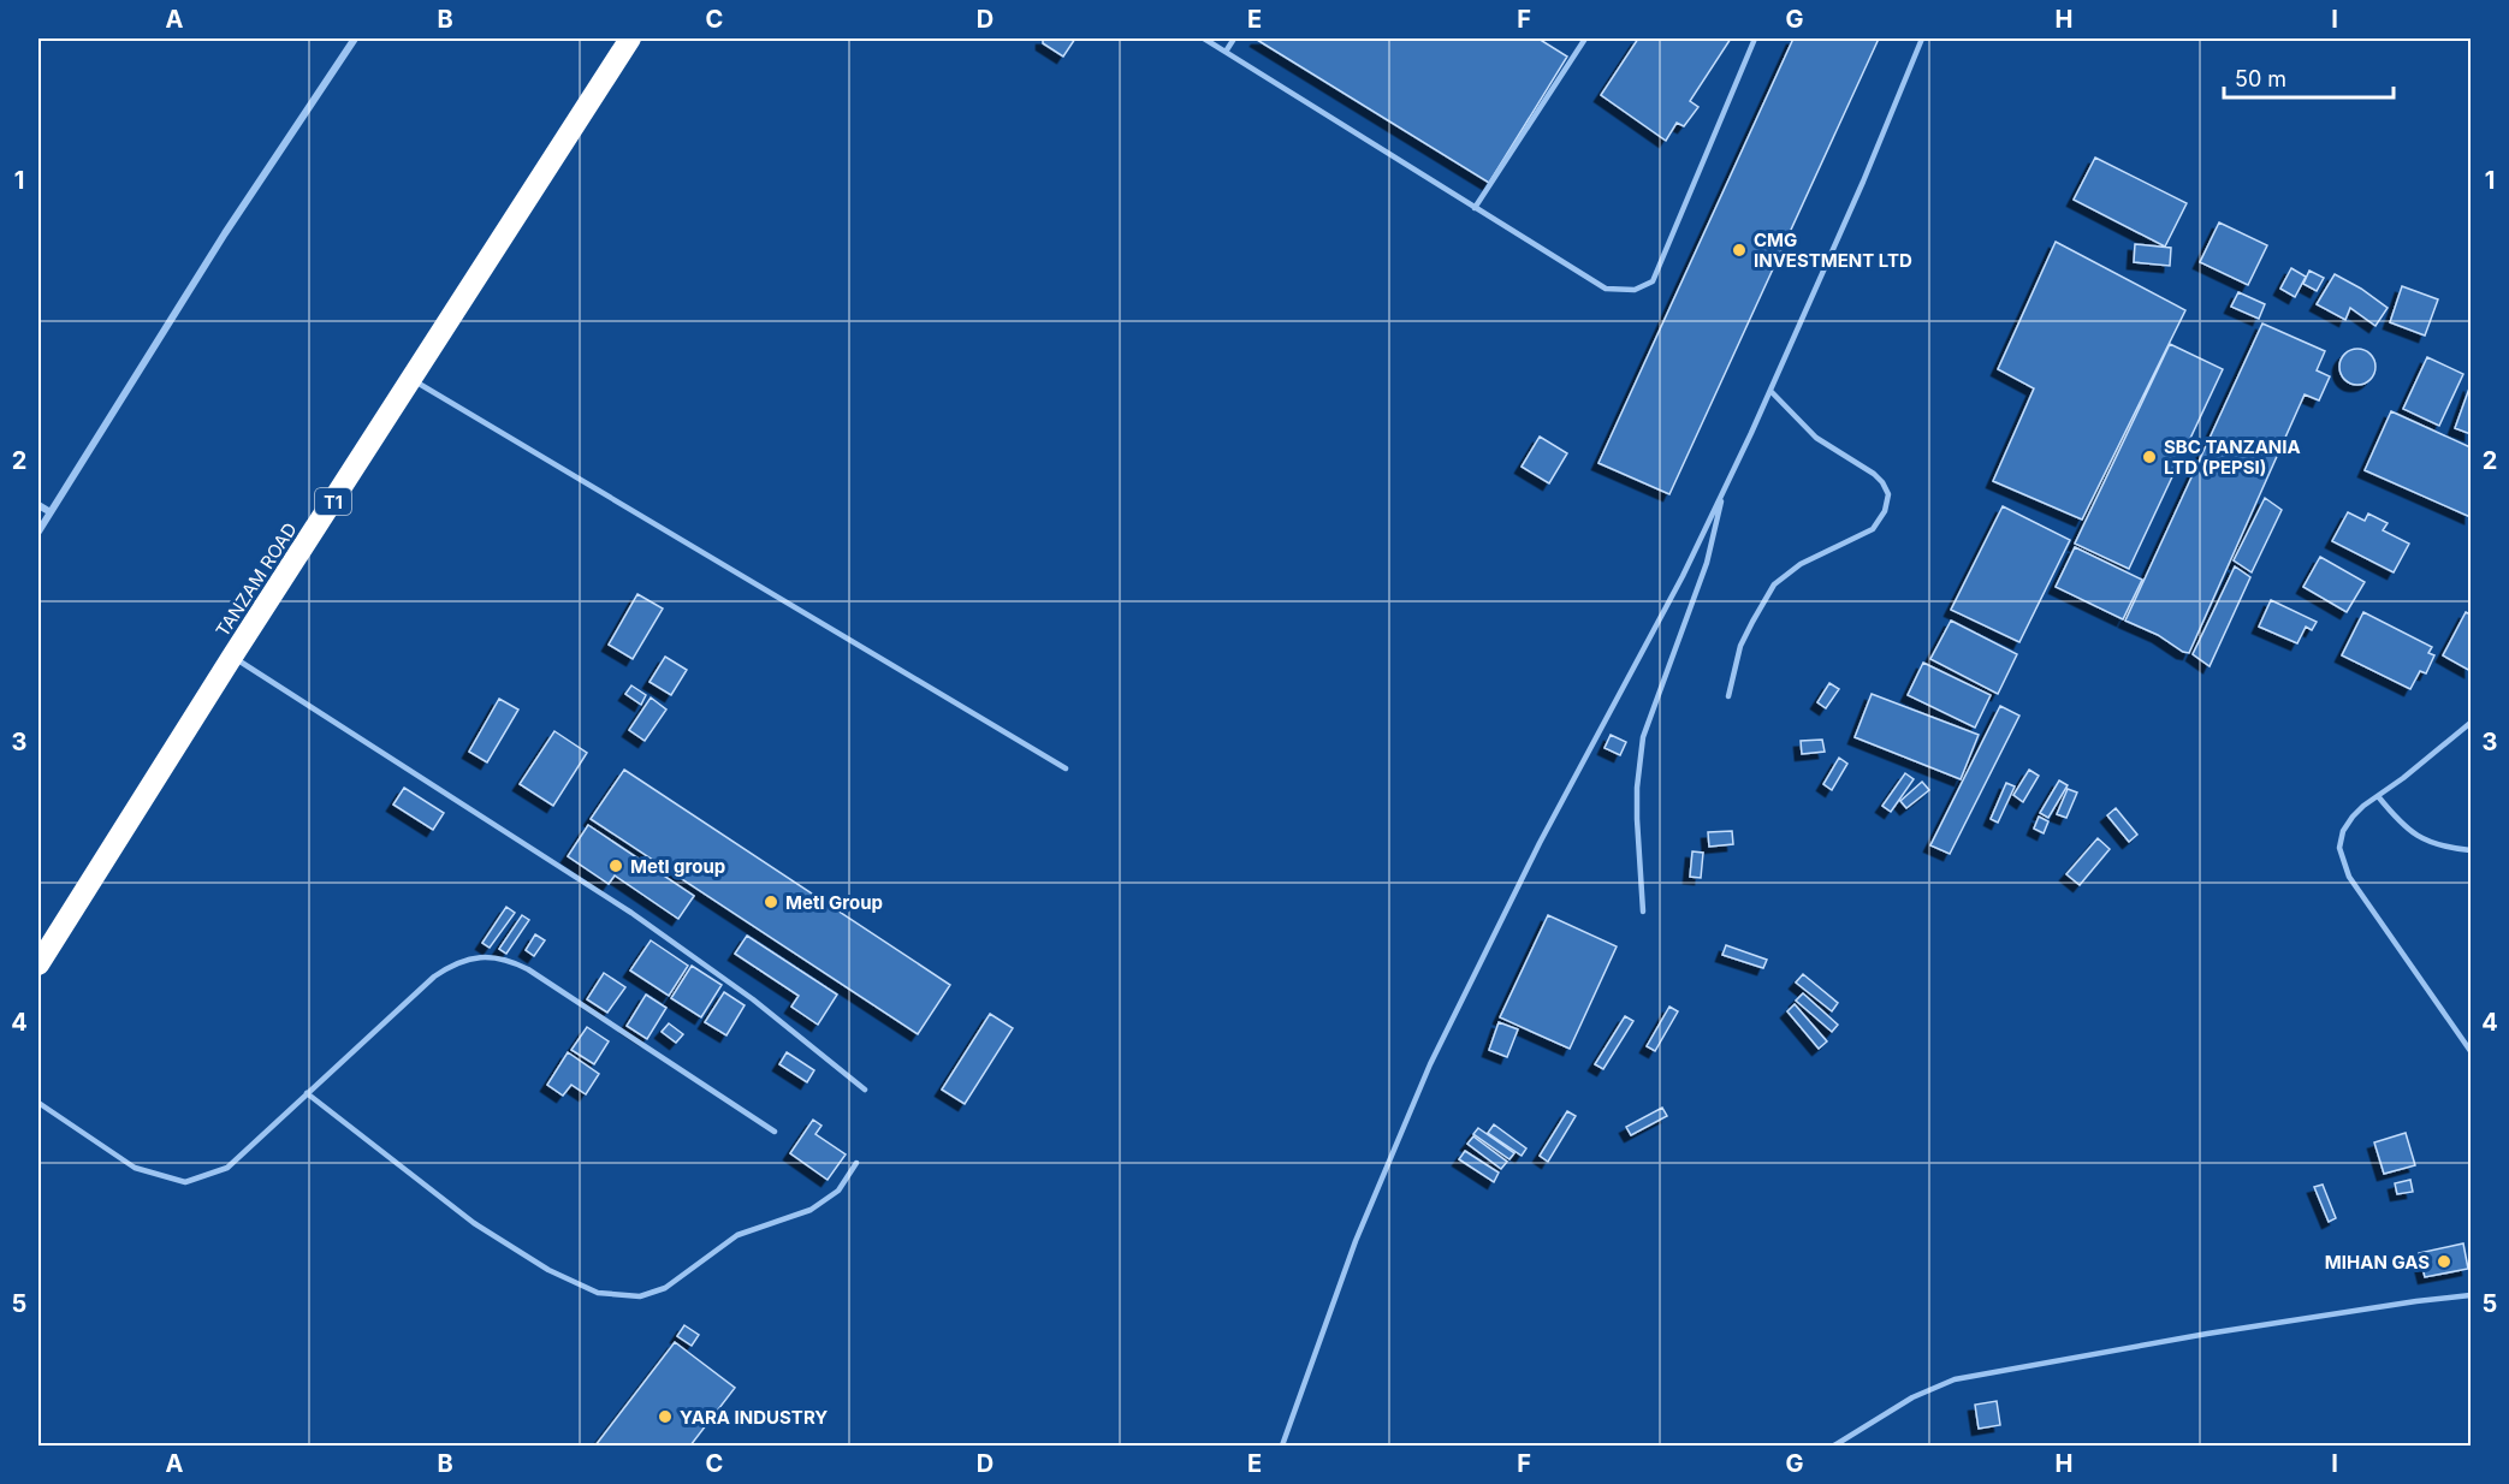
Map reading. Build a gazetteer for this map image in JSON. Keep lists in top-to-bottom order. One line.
{"streets":{"highway":["T1","TANZAM ROAD"]},"places":["CMG INVESTMENT LTD","SBC TANZANIA LTD (PEPSI)","Metl group","Metl Group","MIHAN GAS","YARA INDUSTRY"],"scale_bar":"50 m","grid":{"columns":["A","B","C","D","E","F","G","H","I"],"rows":["1","2","3","4","5"]}}
